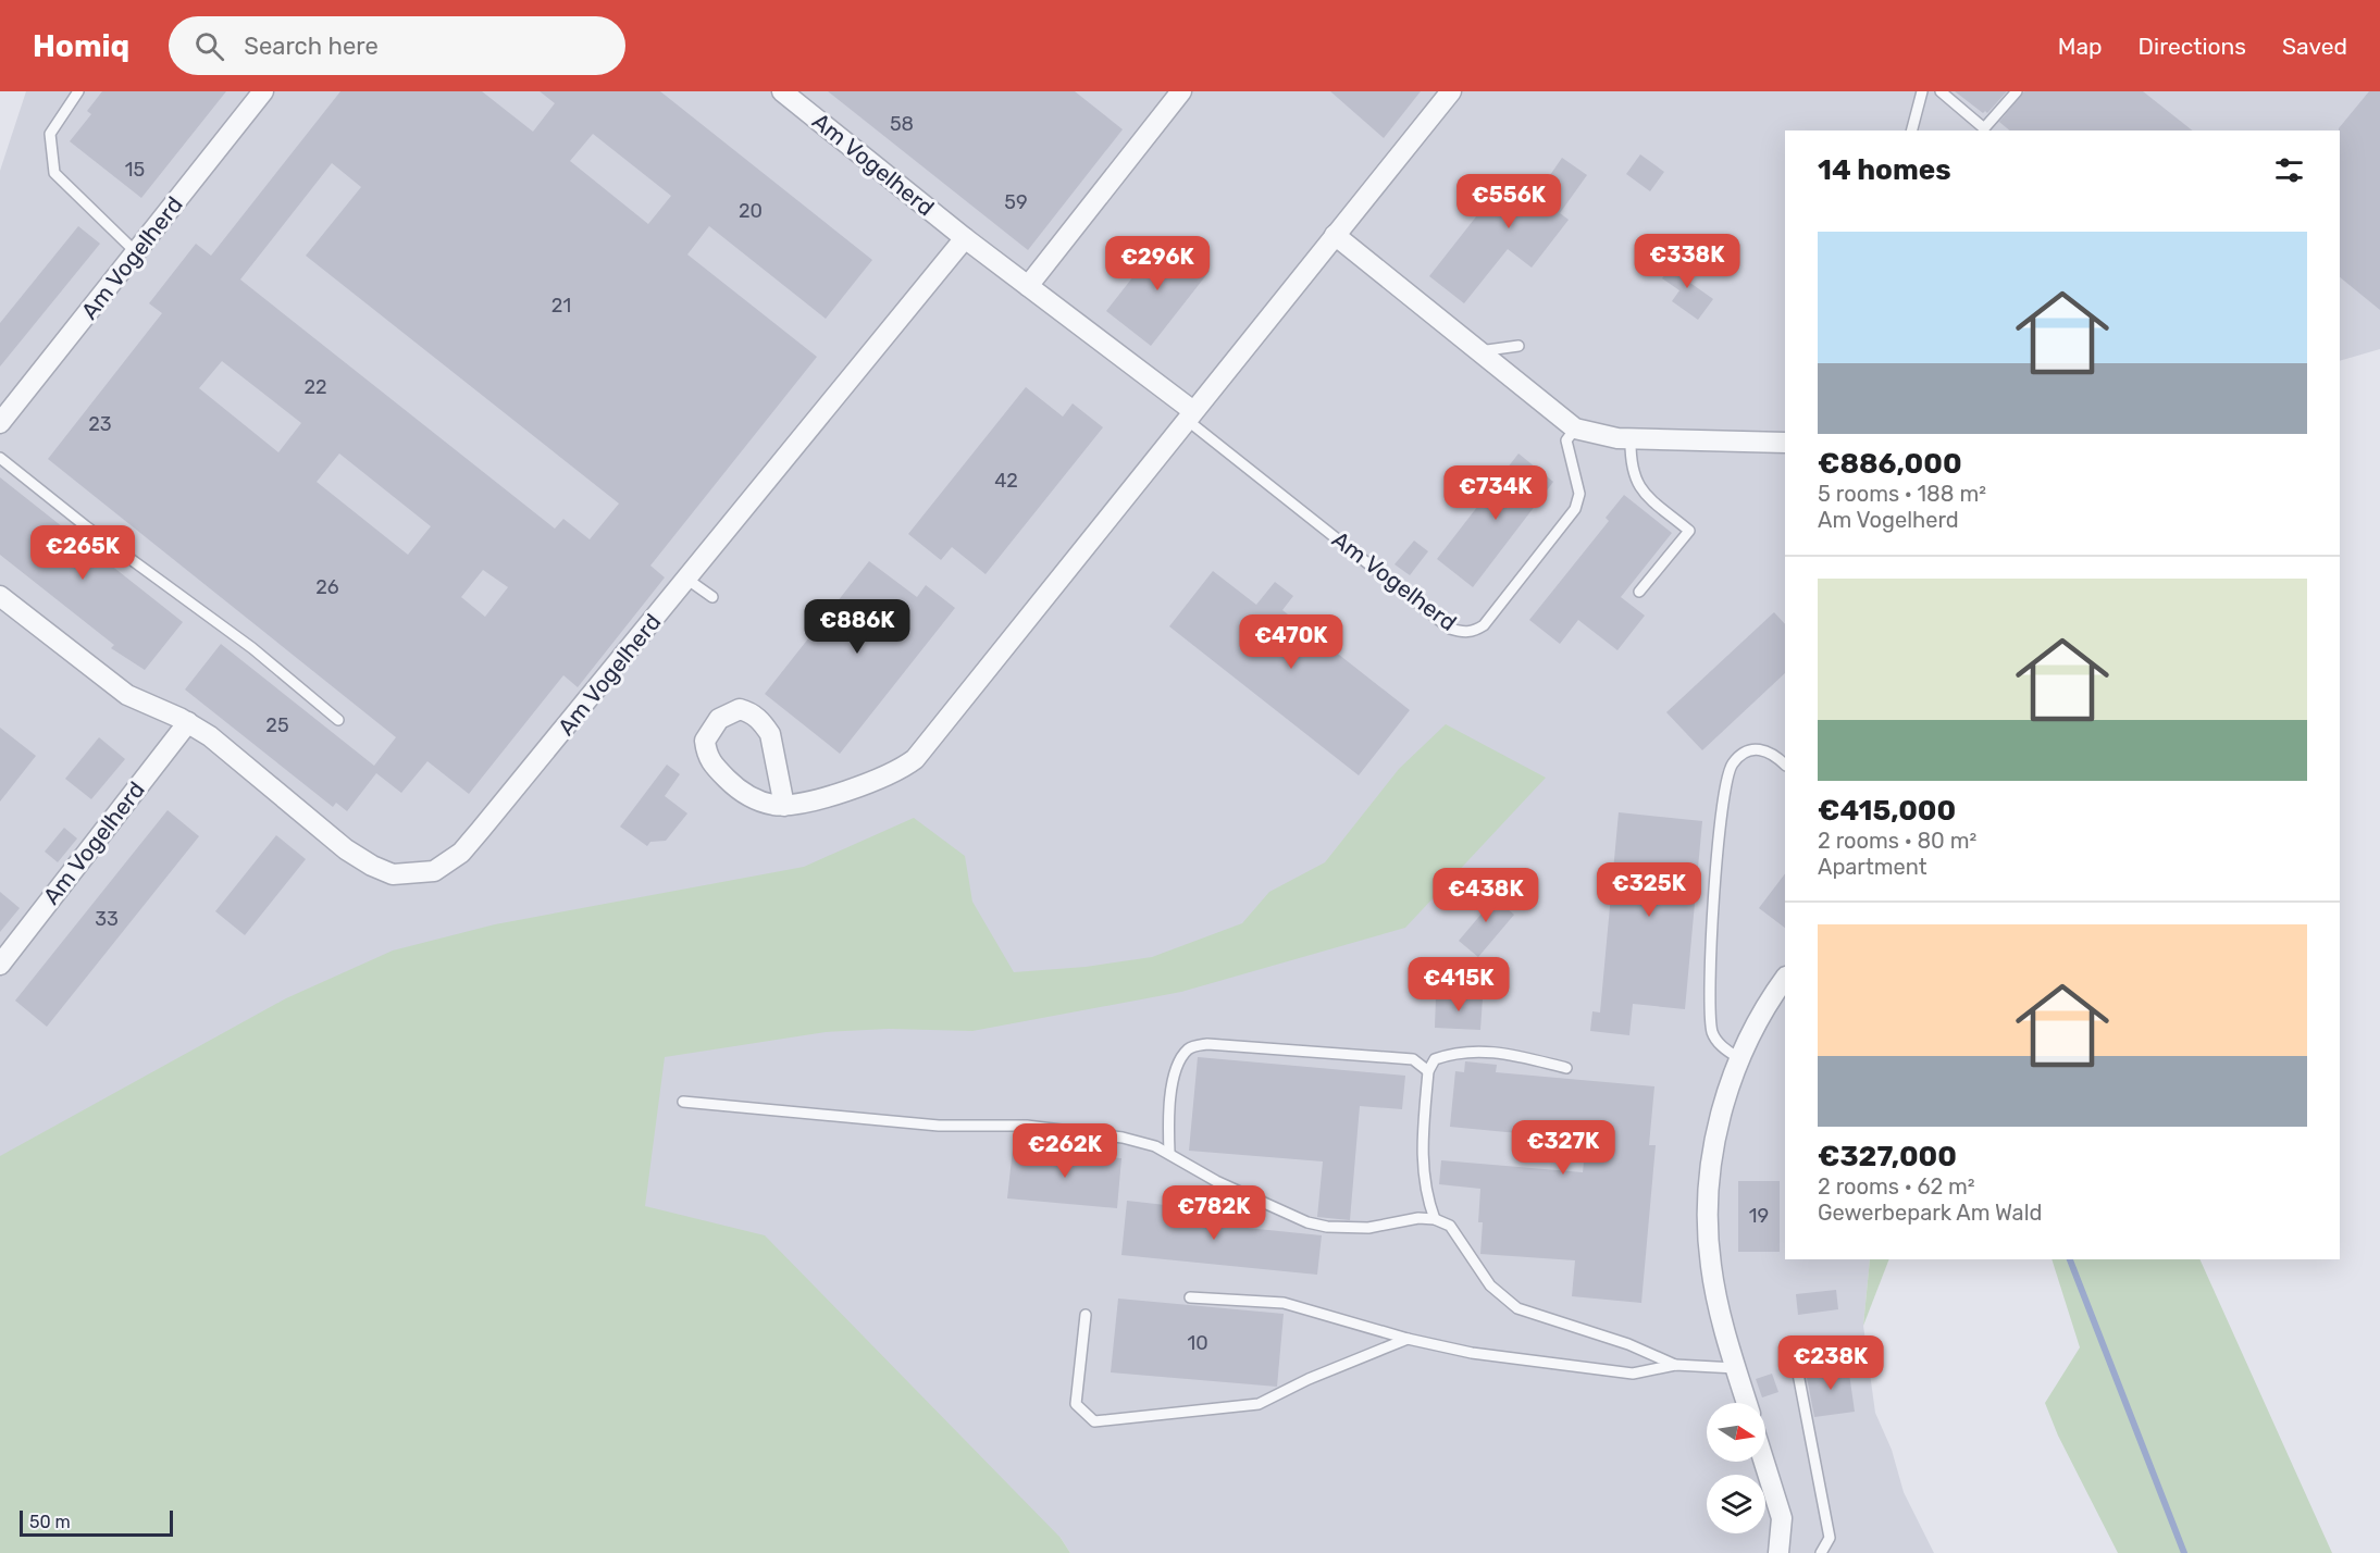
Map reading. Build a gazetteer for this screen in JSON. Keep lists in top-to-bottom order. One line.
{"streets":{"street":["Am Vogelherd"]},"house_numbers":["58","15","59","20","21","22","23","42","26","25","33","19","10"],"scale_bar":"50 m","north":"right","page":{"header":"Homiq","search":"Search here","nav":["Map","Directions","Saved"],"heading":"14 homes","price":["€556K","€338K","€296K","€734K","€265K","€886K","€470K","€325K","€438K","€415K","€327K","€262K","€782K","€238K"],"list":[{"name":"€886,000","note":"5 rooms · 188 m² · Am Vogelherd"},{"name":"€415,000","note":"2 rooms · 80 m² · Apartment"},{"name":"€327,000","note":"2 rooms · 62 m² · Gewerbepark Am Wald"}],"scale":"50 m"}}
